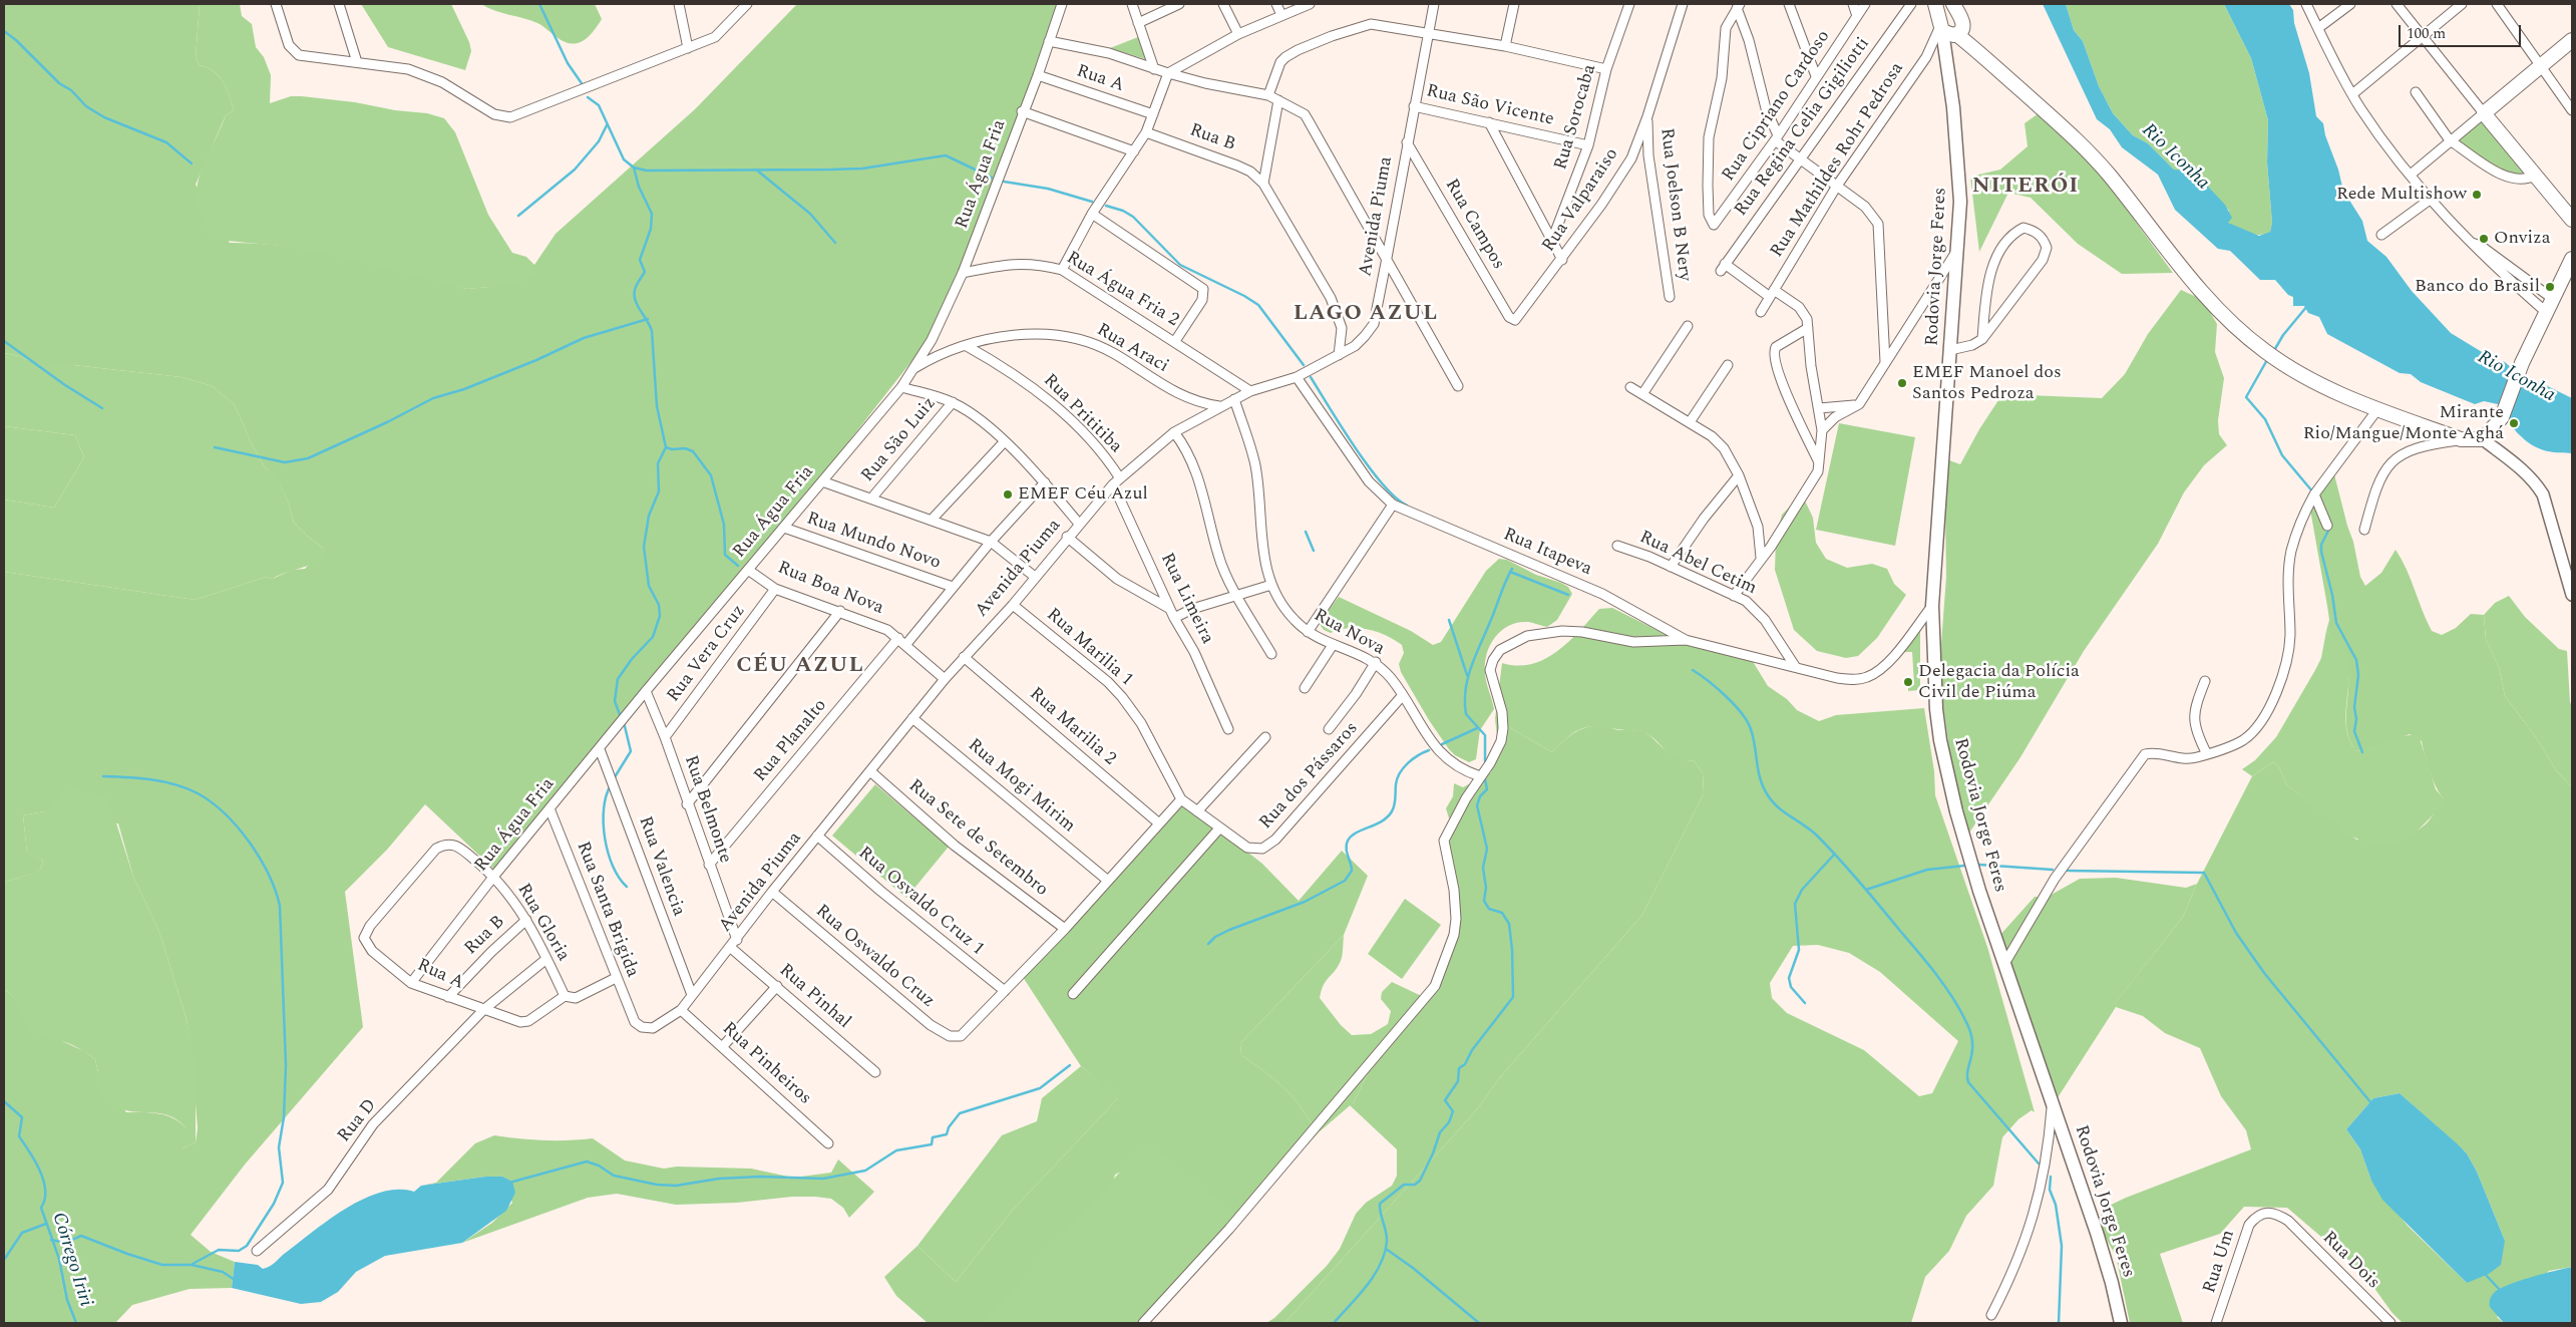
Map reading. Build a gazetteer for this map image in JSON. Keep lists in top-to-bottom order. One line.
{"streets":{"main road":["Rodovia Jorge Feres"],"street":["Rua A","Rua São Vicente","Rua Cipriano Cardoso","Rua Sorocaba","Rua Regina Celia Gigiliotti","Rua B","Rua Mathildes Rohr Pedrosa","Rua Água Fria","Rua Valparaiso","Rua Joelson B Nery","Avenida Piuma","Rua Campos","Rua Água Fria 2","Rua Araci","Rua Prititiba","Rua São Luiz","Rua Mundo Novo","Rua Itapeva","Rua Abel Cetim","Rua Boa Nova","Rua Limeira","Rua Nova","Rua Marilia 1","Rua Vera Cruz","Rua Marilia 2","Rua Planalto","Rua dos Pássaros","Rua Mogi Mirim","Rua Belmonte","Rua Sete de Setembro","Rua Valencia","Rua Osvaldo Cruz 1","Rua Santa Brigida","Rua Gloria","Rua Oswaldo Cruz","Rua Pinhal","Rua Pinheiros","Rua D","Rua Dois","Rua Um"]},"crossings":[["Rua A","Rua B"],["Rua A","Rua Água Fria"],["Rua A","Rua Gloria"],["Rua A","Rua D"],["Rua São Vicente","Rua Sorocaba"],["Rua São Vicente","Avenida Piuma"],["Rua Regina Celia Gigiliotti","Rua Mathildes Rohr Pedrosa"],["Rua B","Rua Gloria"],["Rua Mathildes Rohr Pedrosa","Rodovia Jorge Feres"],["Rua Água Fria","Rua Água Fria 2"],["Rua Água Fria","Rua Araci"],["Rua Água Fria","Rua Mundo Novo"],["Rua Água Fria","Rua Boa Nova"],["Rua Água Fria","Rua Belmonte"],["Rua Água Fria","Rua Valencia"],["Rua Água Fria","Rua Santa Brigida"],["Rua Água Fria","Rua Gloria"],["Rua Valparaiso","Rua Joelson B Nery"],["Rua Valparaiso","Rua Campos"],["Avenida Piuma","Rua Campos"],["Avenida Piuma","Rua Água Fria 2"],["Avenida Piuma","Rua Araci"],["Avenida Piuma","Rua Prititiba"],["Avenida Piuma","Rua Itapeva"],["Avenida Piuma","Rua Boa Nova"],["Avenida Piuma","Rua Limeira"],["Avenida Piuma","Rua Nova"],["Avenida Piuma","Rua Marilia 1"],["Avenida Piuma","Rua Marilia 2"],["Avenida Piuma","Rua Mogi Mirim"],["Avenida Piuma","Rua Belmonte"],["Avenida Piuma","Rua Sete de Setembro"],["Avenida Piuma","Rua Valencia"],["Avenida Piuma","Rua Osvaldo Cruz 1"],["Avenida Piuma","Rua Santa Brigida"],["Avenida Piuma","Rua Oswaldo Cruz"],["Avenida Piuma","Rua Pinhal"],["Avenida Piuma","Rua Pinheiros"],["Rua Araci","Rua Prititiba"],["Rua Prititiba","Rua Limeira"],["Rua Mundo Novo","Rua Planalto"],["Rua Boa Nova","Rua Vera Cruz"],["Rua Boa Nova","Rua Planalto"],["Rua Nova","Rua dos Pássaros"],["Rua Marilia 1","Rua dos Pássaros"],["Rua Vera Cruz","Rua Belmonte"],["Rua Planalto","Rua Belmonte"],["Rua Belmonte","Rua Pinhal"],["Rua Osvaldo Cruz 1","Rua Oswaldo Cruz"],["Rua Gloria","Rua D"],["Rua Dois","Rua Um"]],"districts":["NITERÓI","LAGO AZUL","CÉU AZUL"],"water":["Rio Iconha","Córrego Iriri"],"places":["Rede Multishow","Onviza","Banco do Brasil","EMEF Manoel dos Santos Pedroza","Mirante Rio/Mangue/Monte Aghá","EMEF Céu Azul","Delegacia da Polícia Civil de Piúma"],"scale_bar":"100 m"}
